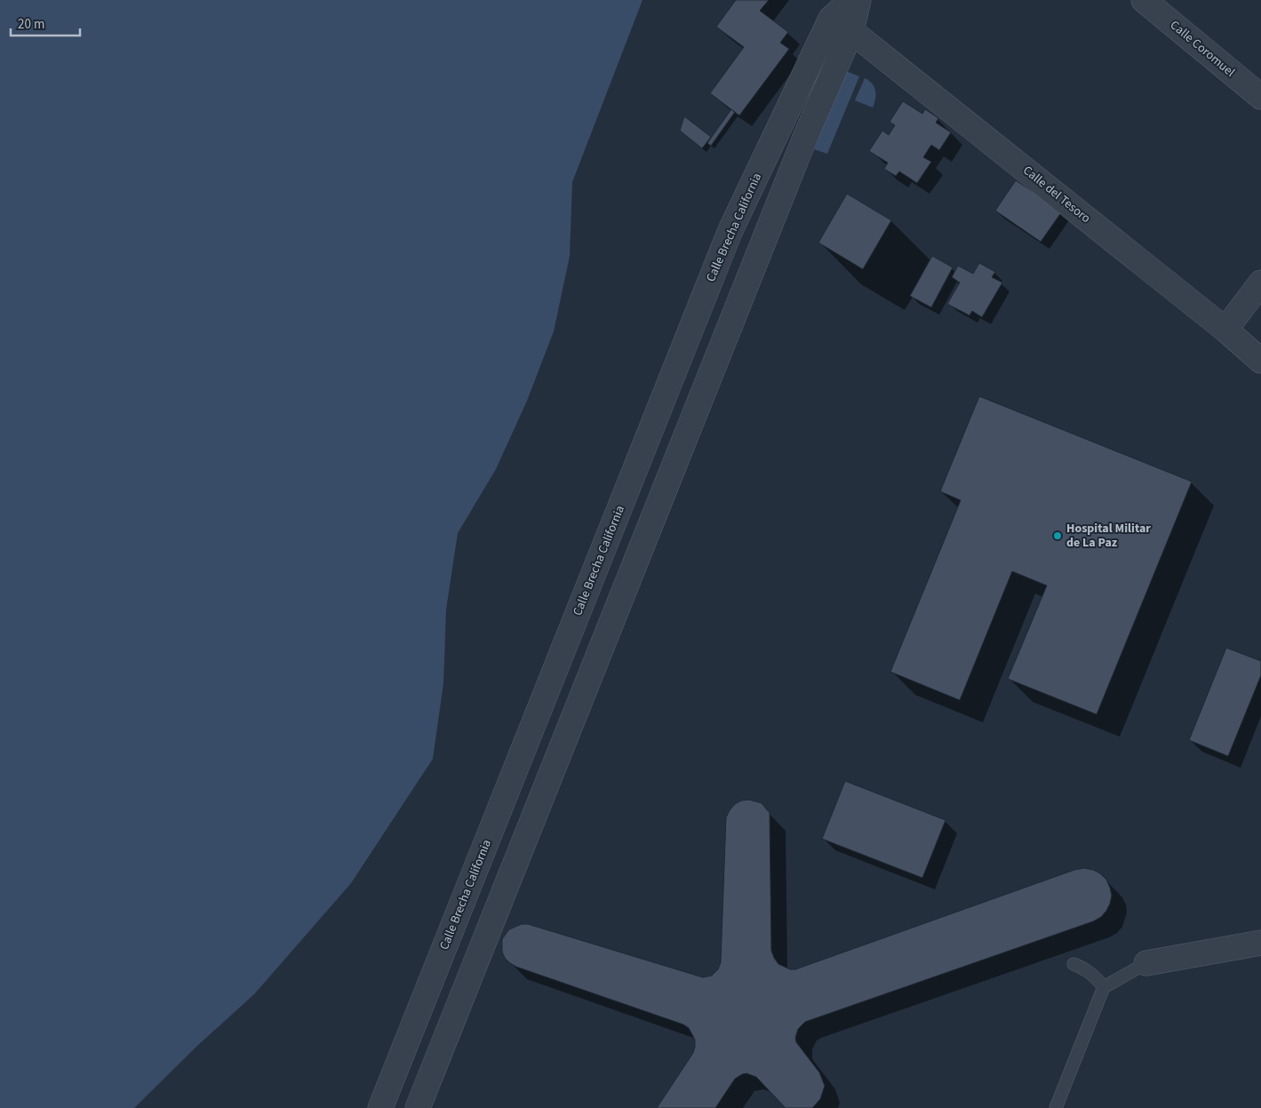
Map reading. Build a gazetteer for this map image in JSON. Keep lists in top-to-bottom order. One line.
{"streets":{"street":["Calle Coromuel","Calle del Tesoro","Calle Brecha California"]},"crossings":[["Calle del Tesoro","Calle Brecha California"]],"places":["Hospital Militar de La Paz"],"scale_bar":"20 m"}
